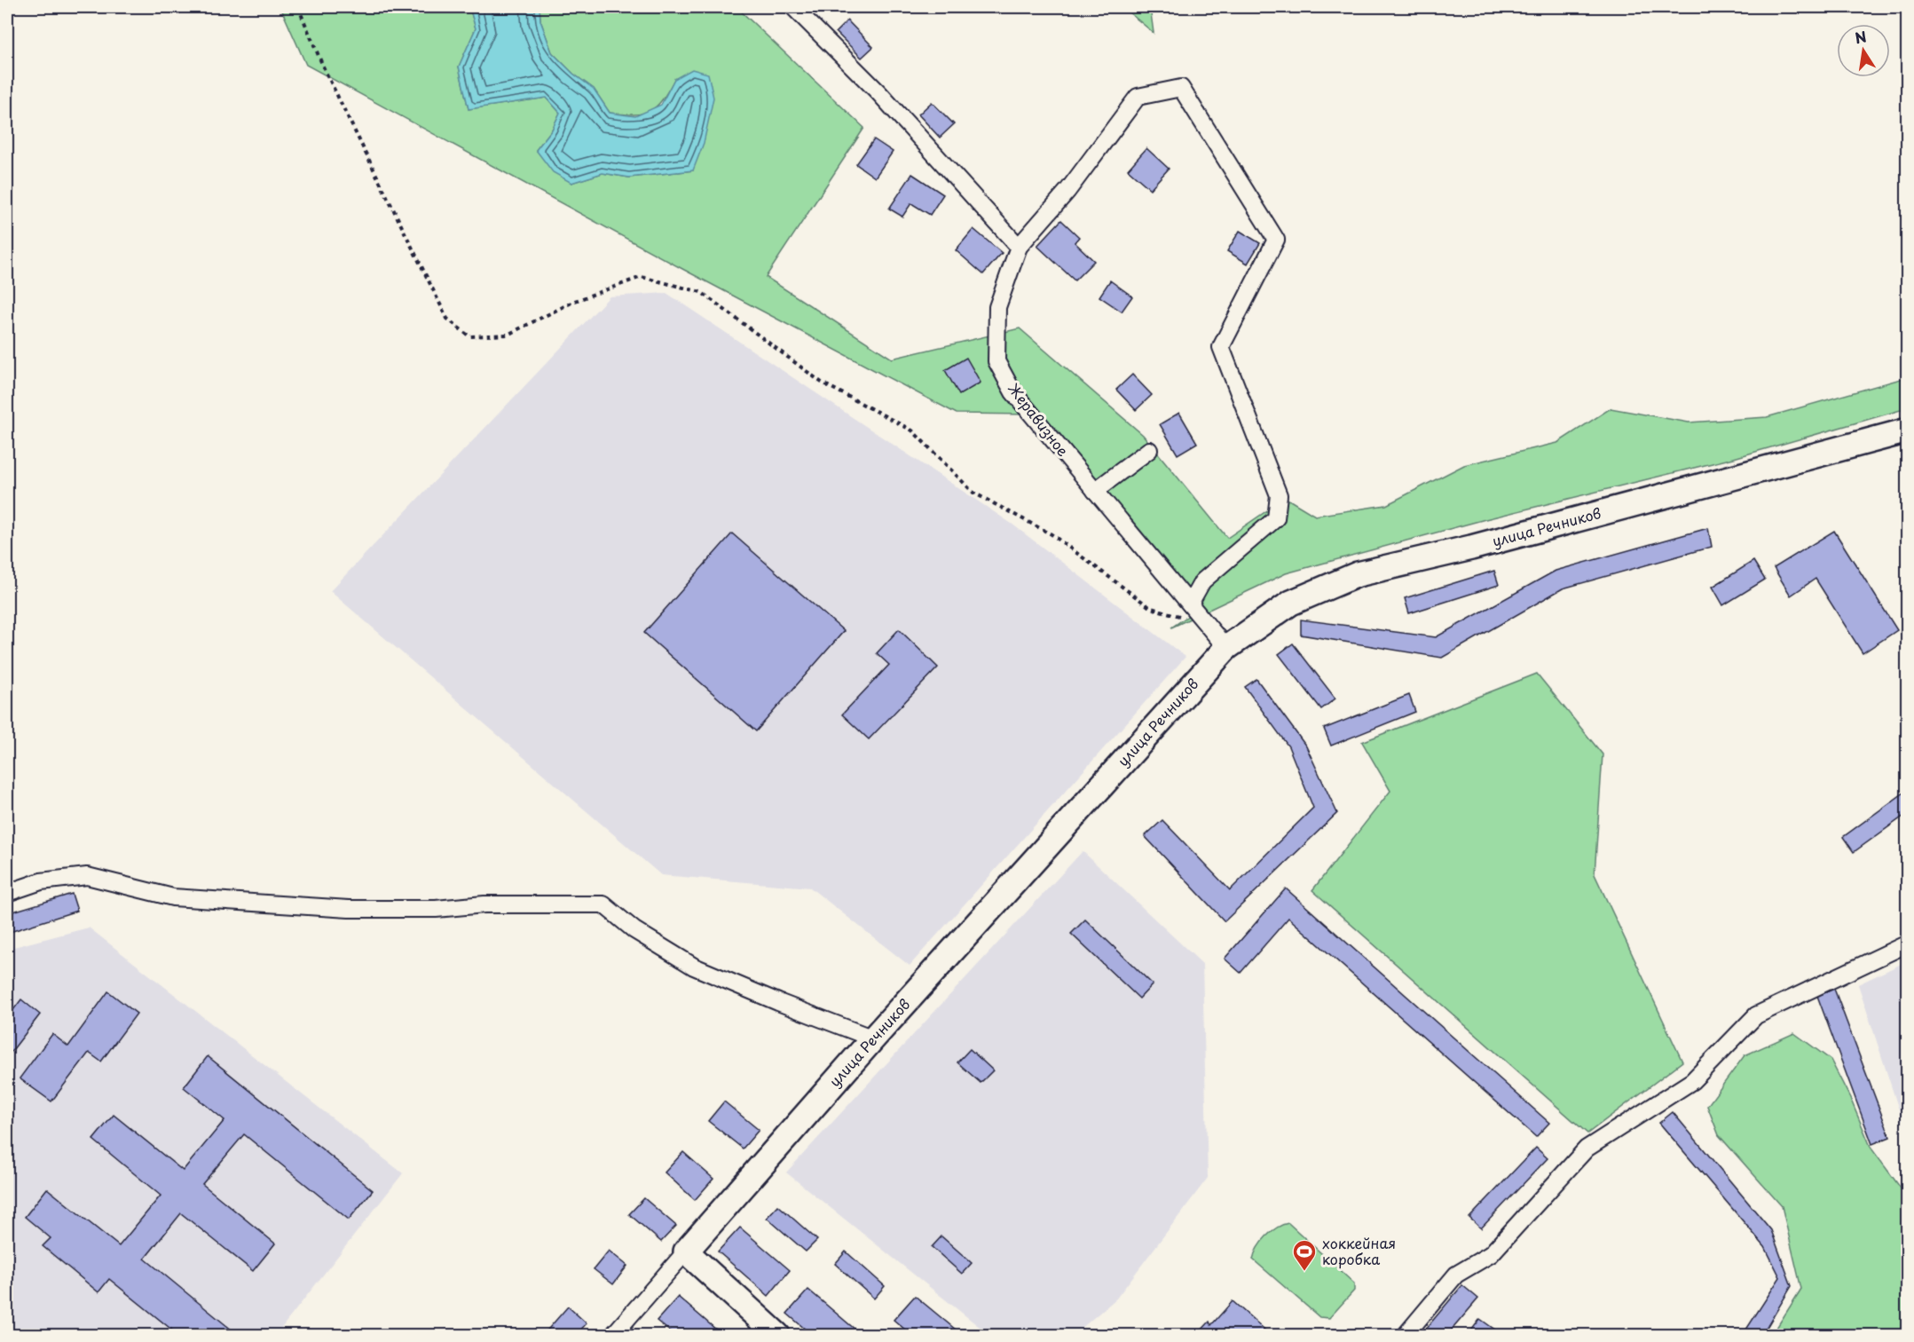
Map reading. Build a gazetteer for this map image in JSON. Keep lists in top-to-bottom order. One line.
{"streets":{"street":["Жеравизное","улица Речников"]},"crossings":[["Жеравизное","улица Речников"]],"places":{"sports":["хоккейная коробка"]},"north":"top"}
